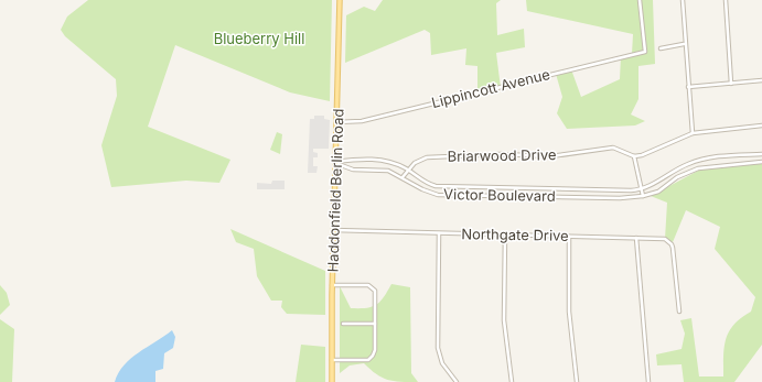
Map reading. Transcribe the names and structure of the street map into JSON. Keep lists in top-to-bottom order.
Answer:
{
  "streets": {
    "main road": ["Haddonfield Berlin Road"],
    "street": [
      "Lippincott Avenue",
      "Briarwood Drive",
      "Victor Boulevard",
      "Northgate Drive"
    ]
  },
  "crossings": [
    ["Lippincott Avenue", "Haddonfield Berlin Road"],
    ["Briarwood Drive", "Victor Boulevard"],
    ["Haddonfield Berlin Road", "Victor Boulevard"],
    ["Haddonfield Berlin Road", "Northgate Drive"]
  ],
  "parks": ["Blueberry Hill"]
}
